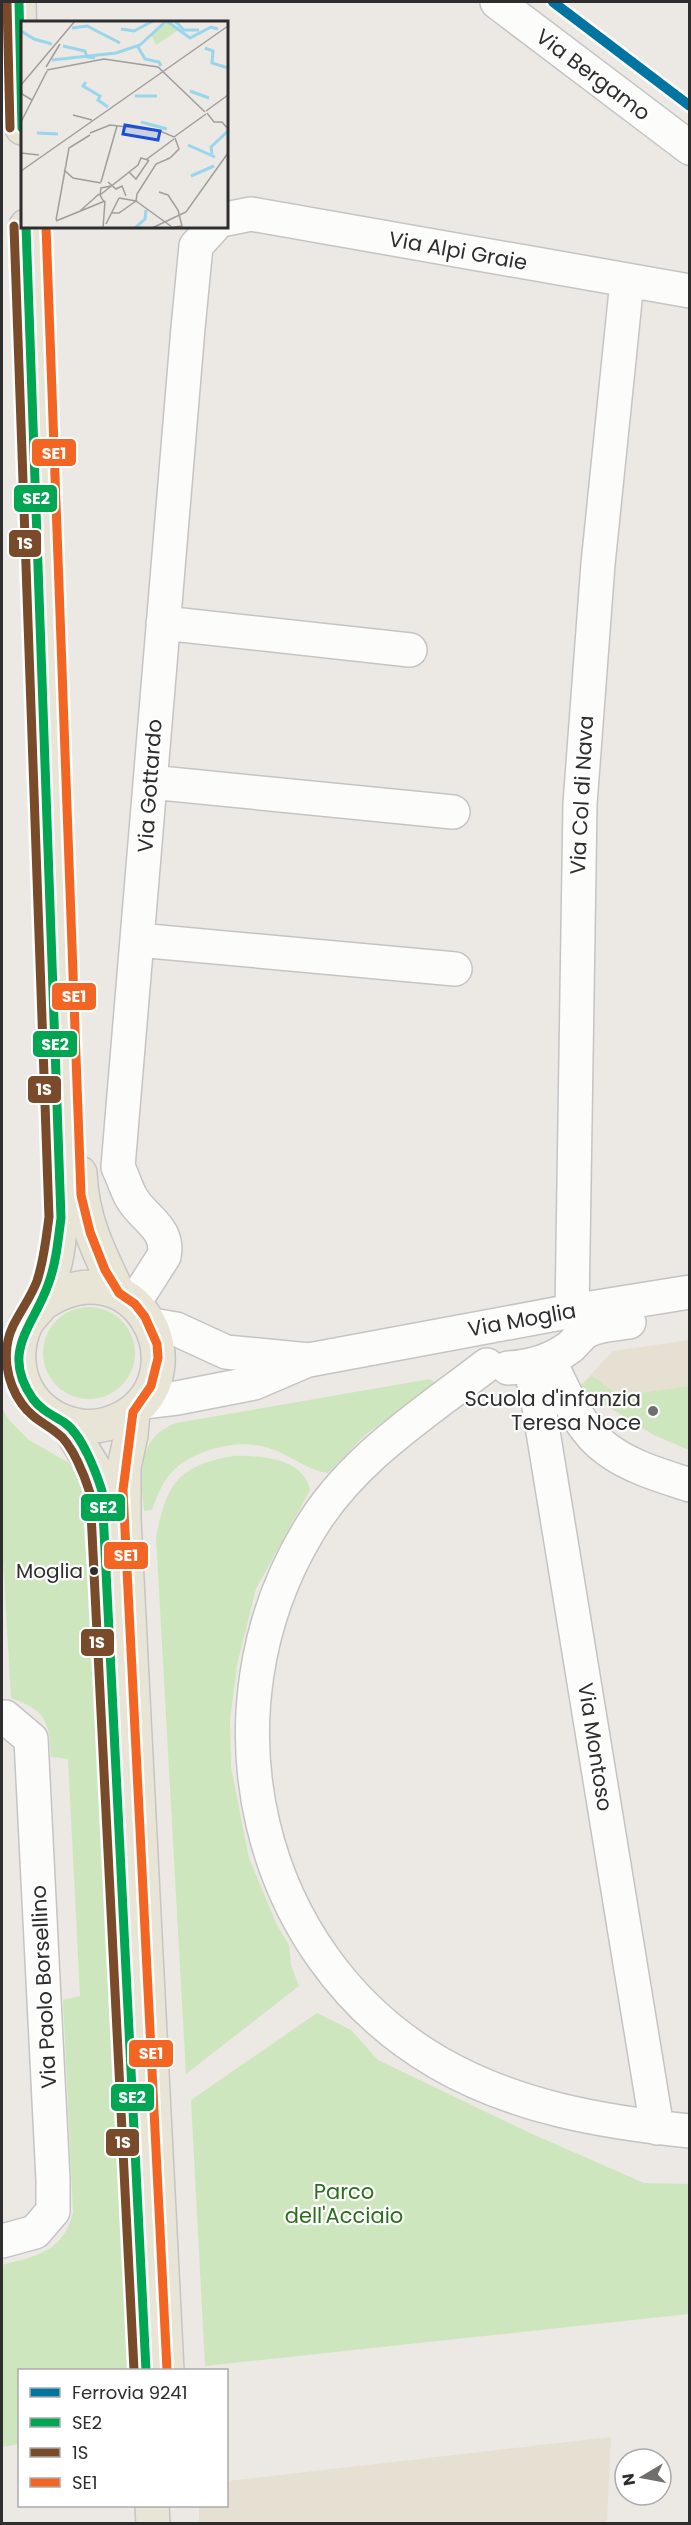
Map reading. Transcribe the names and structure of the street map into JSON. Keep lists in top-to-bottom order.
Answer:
{
  "streets": {
    "street": [
      "Via Bergamo",
      "Via Alpi Graie",
      "Via Gottardo",
      "Via Col di Nava",
      "Via Moglia",
      "Via Montoso",
      "Via Paolo Borsellino"
    ]
  },
  "crossings": [
    ["Via Alpi Graie", "Via Col di Nava"],
    ["Via Gottardo", "Via Moglia"],
    ["Via Col di Nava", "Via Moglia"],
    ["Via Moglia", "Via Montoso"]
  ],
  "parks": ["Parco dell'Acciaio"],
  "places": ["Scuola d'infanzia Teresa Noce", "Moglia"],
  "lines": [
    "rail line 9241",
    "transit line SE2",
    "transit line 1S",
    "transit line SE1"
  ],
  "legend": [
    "Ferrovia 9241",
    "SE2",
    "1S",
    "SE1"
  ],
  "north": "left"
}
